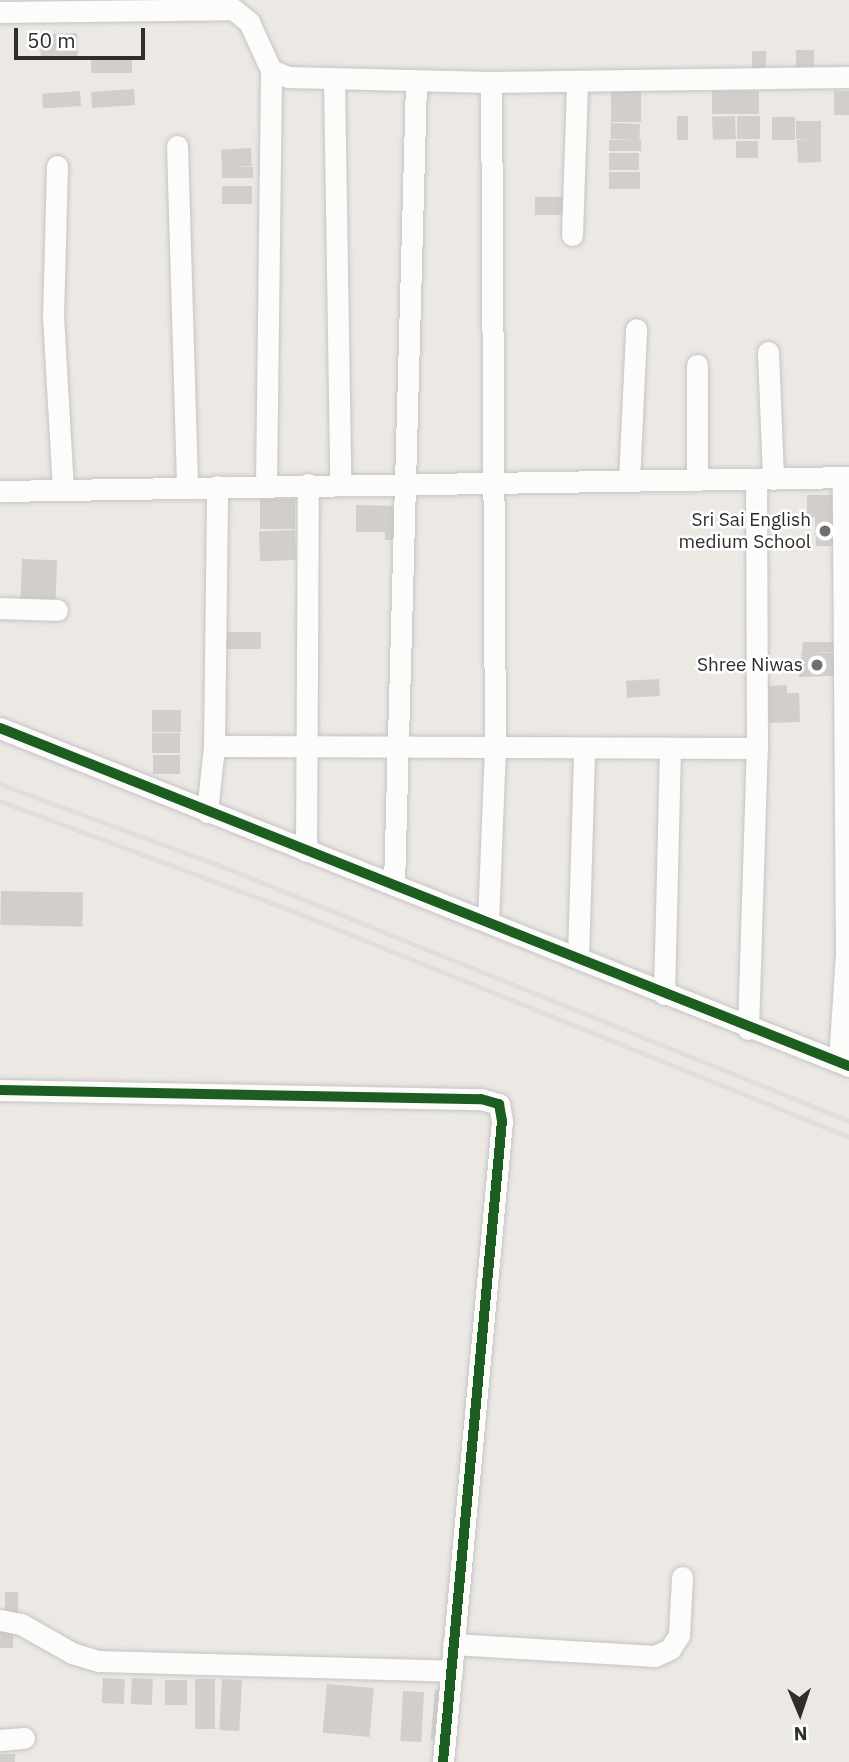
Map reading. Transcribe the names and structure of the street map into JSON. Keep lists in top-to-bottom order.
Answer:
{
  "places": ["Sri Sai English medium School", "Shree Niwas"],
  "scale_bar": "50 m",
  "north": "bottom"
}
